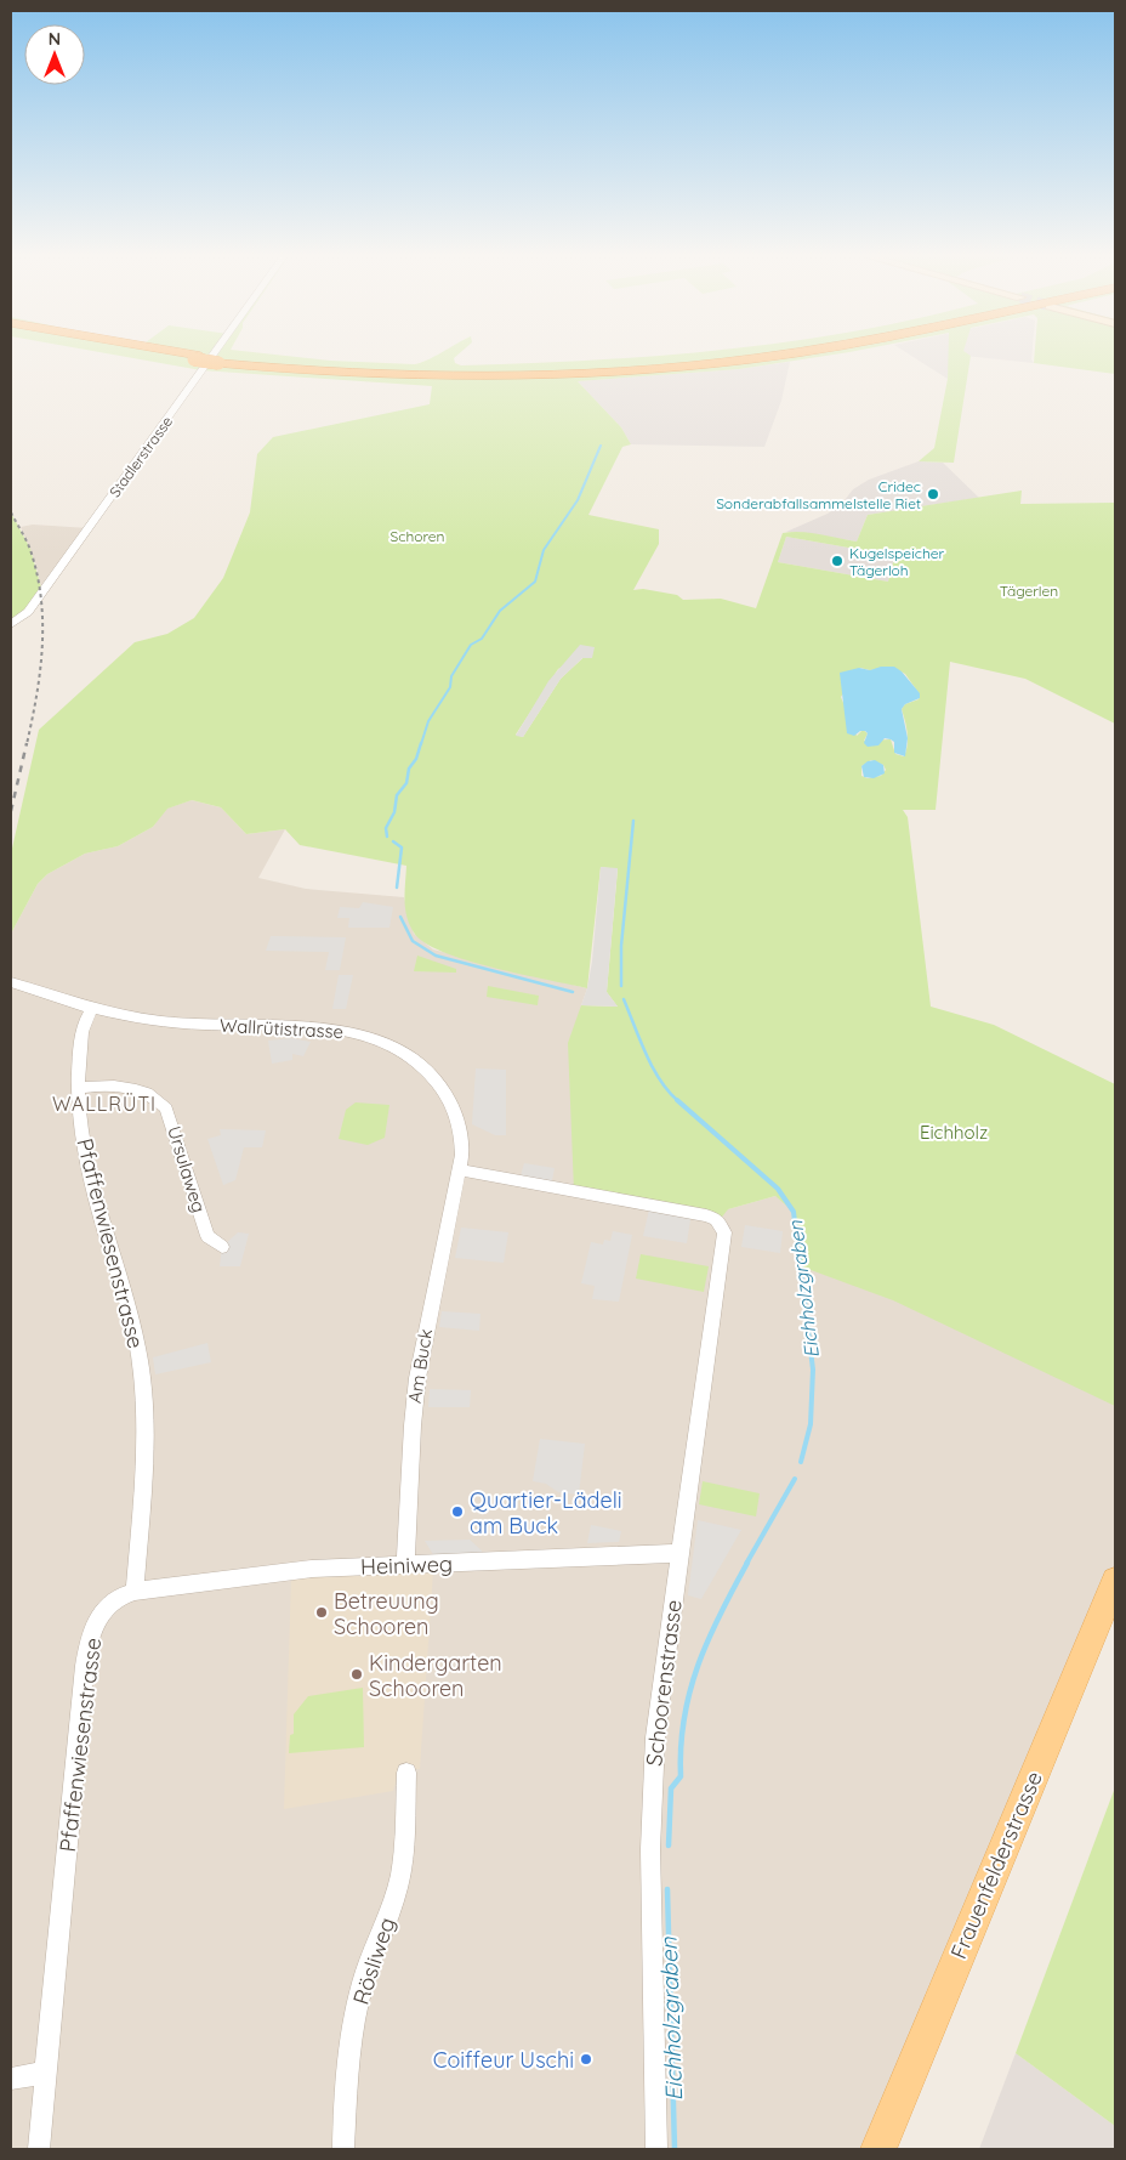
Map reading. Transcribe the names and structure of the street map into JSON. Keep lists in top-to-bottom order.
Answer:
{
  "streets": {
    "main road": ["Frauenfelderstrasse"],
    "street": [
      "Stadlerstrasse",
      "Wallrütistrasse",
      "Ursulaweg",
      "Pfaffenwiesenstrasse",
      "Am Buck",
      "Heiniweg",
      "Schoorenstrasse",
      "Rösliweg"
    ]
  },
  "crossings": [
    ["Wallrütistrasse", "Pfaffenwiesenstrasse"],
    ["Wallrütistrasse", "Am Buck"],
    ["Wallrütistrasse", "Schoorenstrasse"],
    ["Ursulaweg", "Pfaffenwiesenstrasse"],
    ["Pfaffenwiesenstrasse", "Heiniweg"],
    ["Am Buck", "Heiniweg"],
    ["Am Buck", "Schoorenstrasse"],
    ["Heiniweg", "Schoorenstrasse"]
  ],
  "districts": ["WALLRÜTI"],
  "water": ["Eichholzgraben"],
  "parks": ["Schoren", "Tägerlen", "Eichholz"],
  "places": [
    "Cridec Sonderabfallsammelstelle Riet",
    "Kugelspeicher Tägerloh",
    "Quartier-Lädeli am Buck",
    "Betreuung Schooren",
    "Kindergarten Schooren",
    "Coiffeur Uschi"
  ],
  "north": "top"
}
